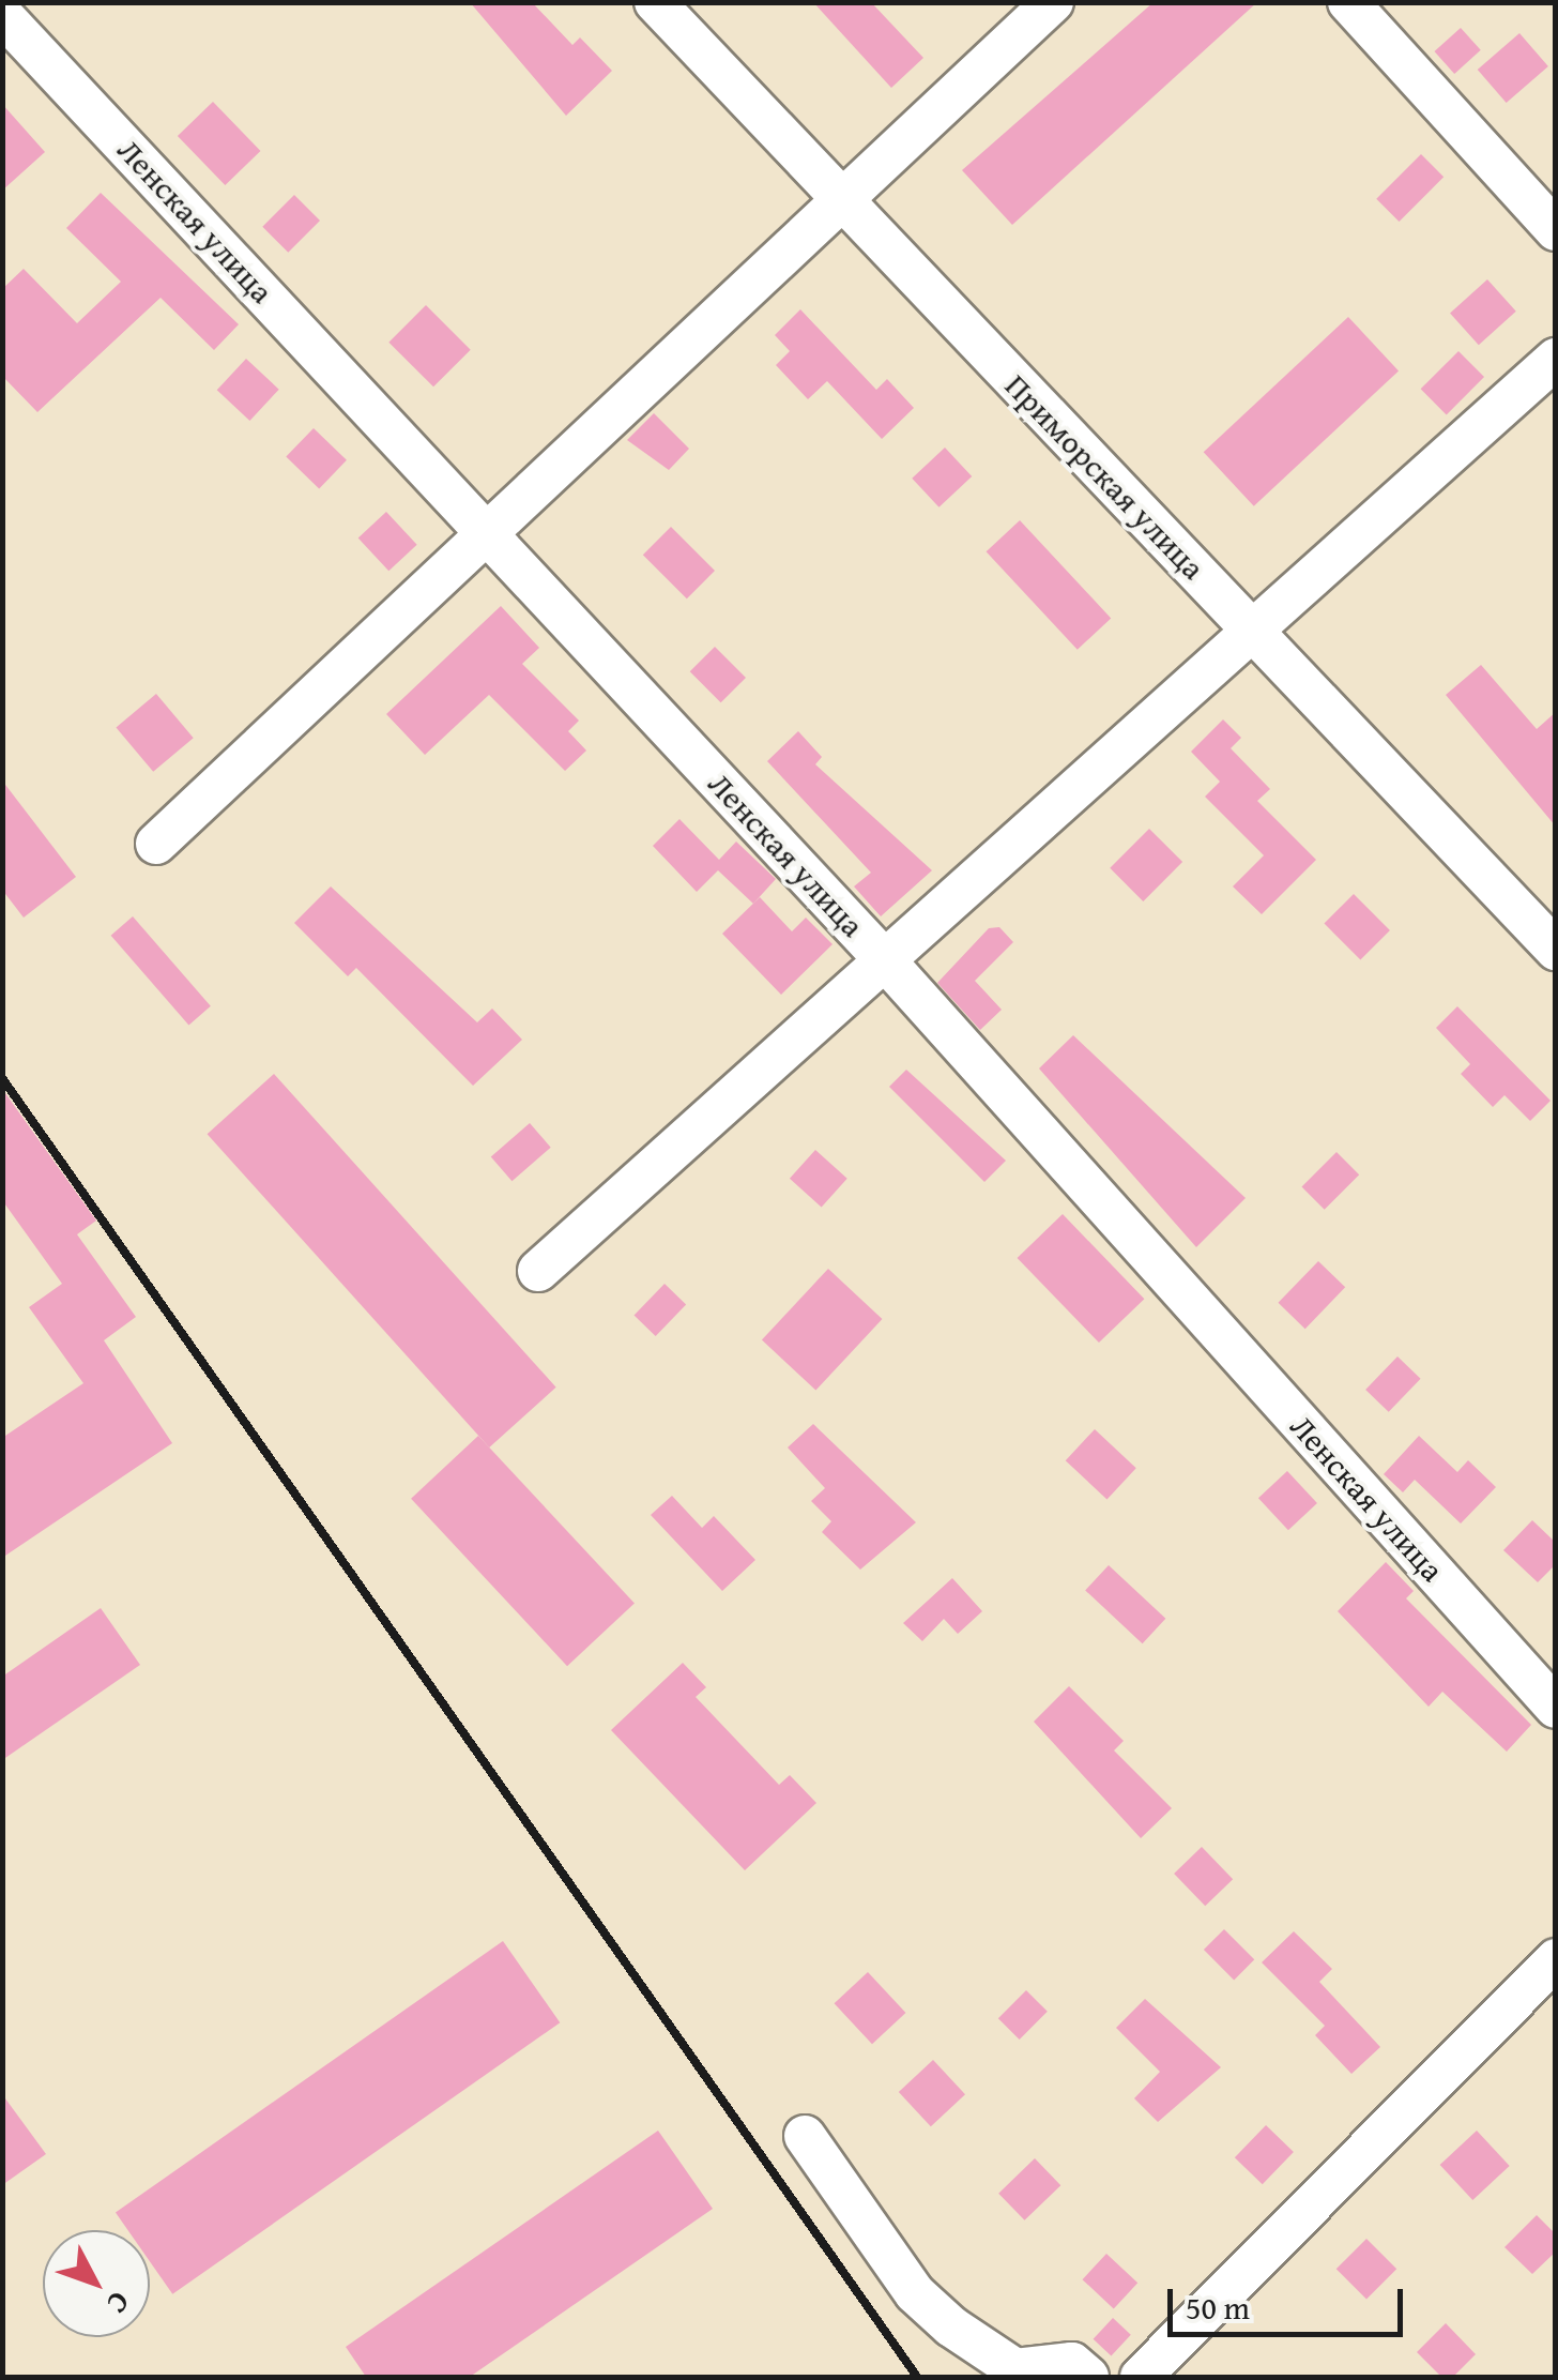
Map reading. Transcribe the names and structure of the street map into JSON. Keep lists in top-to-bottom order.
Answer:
{
  "streets": {
    "street": ["Ленская улица", "Приморская улица"]
  },
  "scale_bar": "50 m",
  "north": "bottom right"
}
